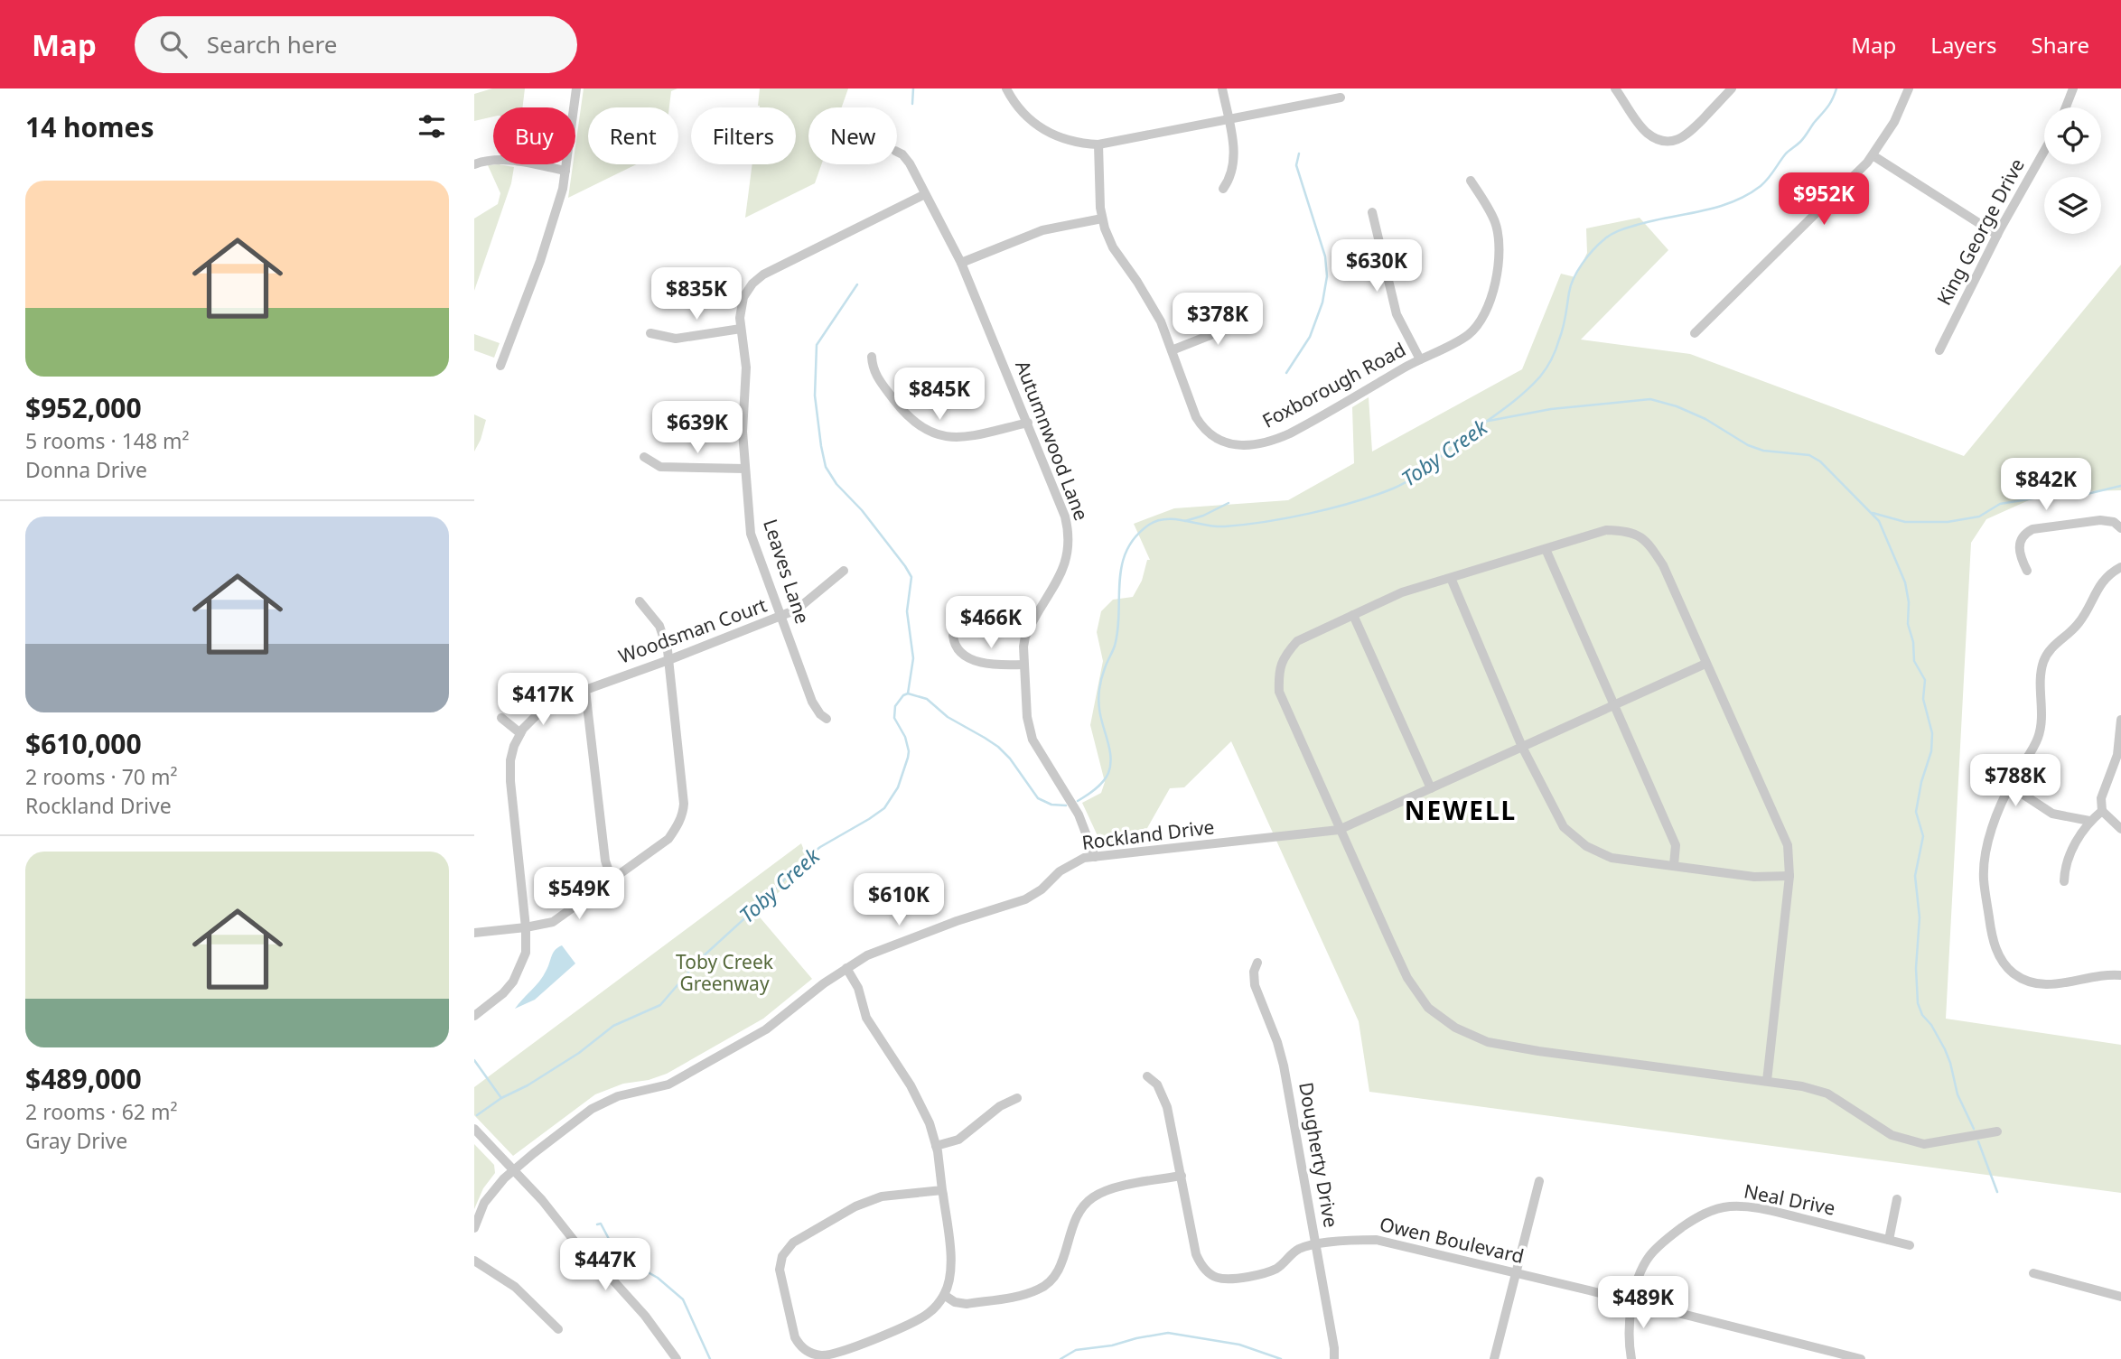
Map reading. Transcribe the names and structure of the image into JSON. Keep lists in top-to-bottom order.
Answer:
{
  "streets": {
    "street": [
      "King George Drive",
      "Foxborough Road",
      "Autumnwood Lane",
      "Leaves Lane",
      "Woodsman Court",
      "Rockland Drive",
      "Dougherty Drive",
      "Neal Drive",
      "Owen Boulevard"
    ]
  },
  "crossings": [
    ["Autumnwood Lane", "Leaves Lane"],
    ["Autumnwood Lane", "Rockland Drive"],
    ["Leaves Lane", "Woodsman Court"],
    ["Dougherty Drive", "Owen Boulevard"],
    ["Neal Drive", "Owen Boulevard"]
  ],
  "districts": ["NEWELL"],
  "water": ["Toby Creek"],
  "parks": ["Toby Creek Greenway"],
  "page": {
    "header": "Map",
    "search": "Search here",
    "nav": ["Map", "Layers", "Share"],
    "heading": "14 homes",
    "chip": [
      "Buy",
      "Rent",
      "Filters",
      "New"
    ],
    "list": [
      {
        "name": "$952,000",
        "note": "5 rooms · 148 m² · Donna Drive"
      },
      {
        "name": "$610,000",
        "note": "2 rooms · 70 m² · Rockland Drive"
      },
      {
        "name": "$489,000",
        "note": "2 rooms · 62 m² · Gray Drive"
      }
    ],
    "price": [
      "$952K",
      "$630K",
      "$835K",
      "$378K",
      "$845K",
      "$639K",
      "$842K",
      "$466K",
      "$417K",
      "$788K",
      "$549K",
      "$610K",
      "$447K",
      "$489K"
    ]
  }
}
